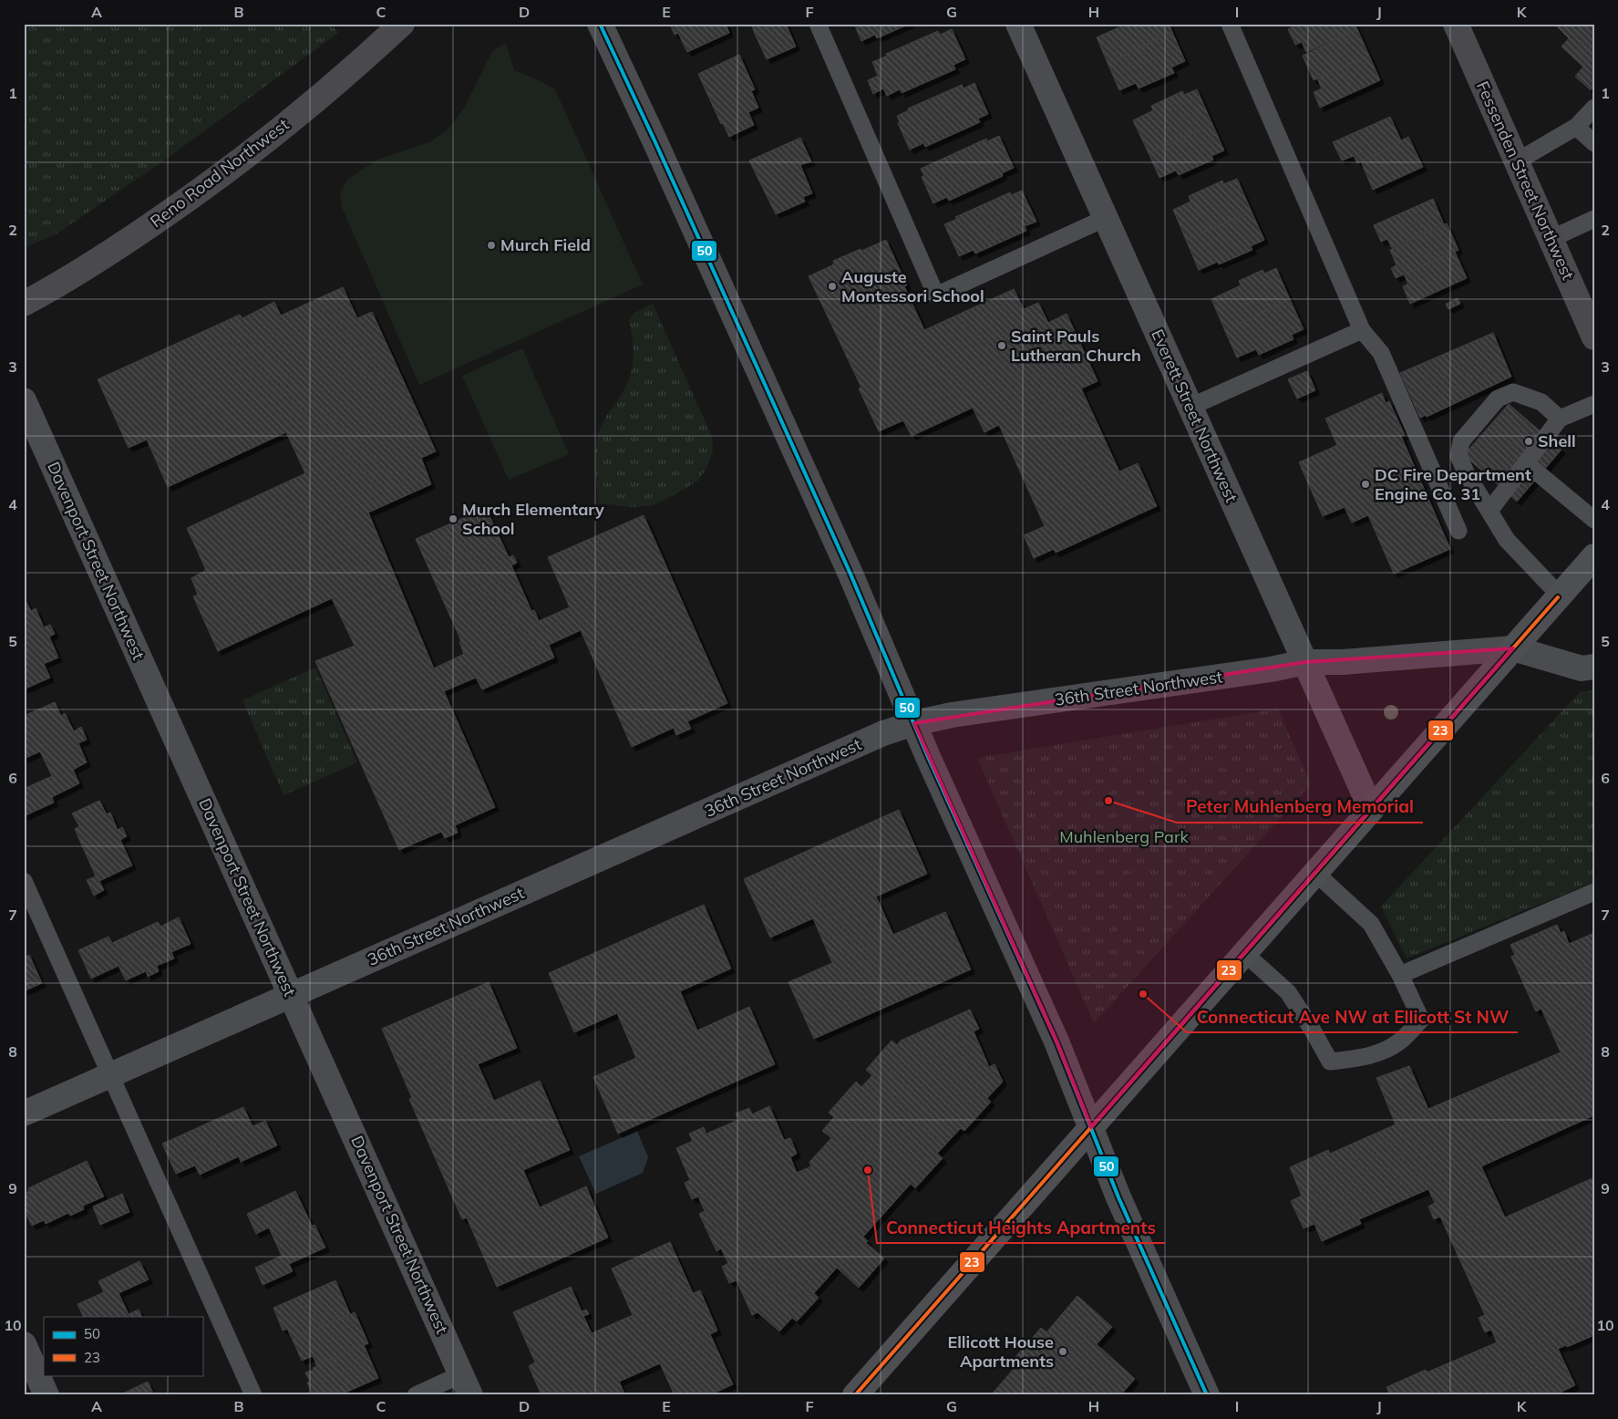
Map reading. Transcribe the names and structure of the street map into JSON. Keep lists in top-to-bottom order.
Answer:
{
  "streets": {
    "main road": ["Reno Road Northwest", "Fessenden Street Northwest"],
    "street": ["Everett Street Northwest", "Davenport Street Northwest", "36th Street Northwest"]
  },
  "crossings": [
    ["Everett Street Northwest", "36th Street Northwest"],
    ["Davenport Street Northwest", "36th Street Northwest"]
  ],
  "parks": ["Muhlenberg Park"],
  "places": [
    "Murch Field",
    "Auguste Montessori School",
    "Saint Pauls Lutheran Church",
    "Shell",
    "DC Fire Department Engine Co. 31",
    "Murch Elementary School",
    "Peter Muhlenberg Memorial",
    "Connecticut Ave NW at Ellicott St NW",
    "Connecticut Heights Apartments",
    "Ellicott House Apartments"
  ],
  "lines": ["transit line 50", "transit line 23"],
  "legend": ["50", "23"],
  "grid": {
    "columns": [
      "A",
      "B",
      "C",
      "D",
      "E",
      "F",
      "G",
      "H",
      "I",
      "J",
      "K"
    ],
    "rows": [
      "1",
      "2",
      "3",
      "4",
      "5",
      "6",
      "7",
      "8",
      "9",
      "10"
    ]
  }
}
